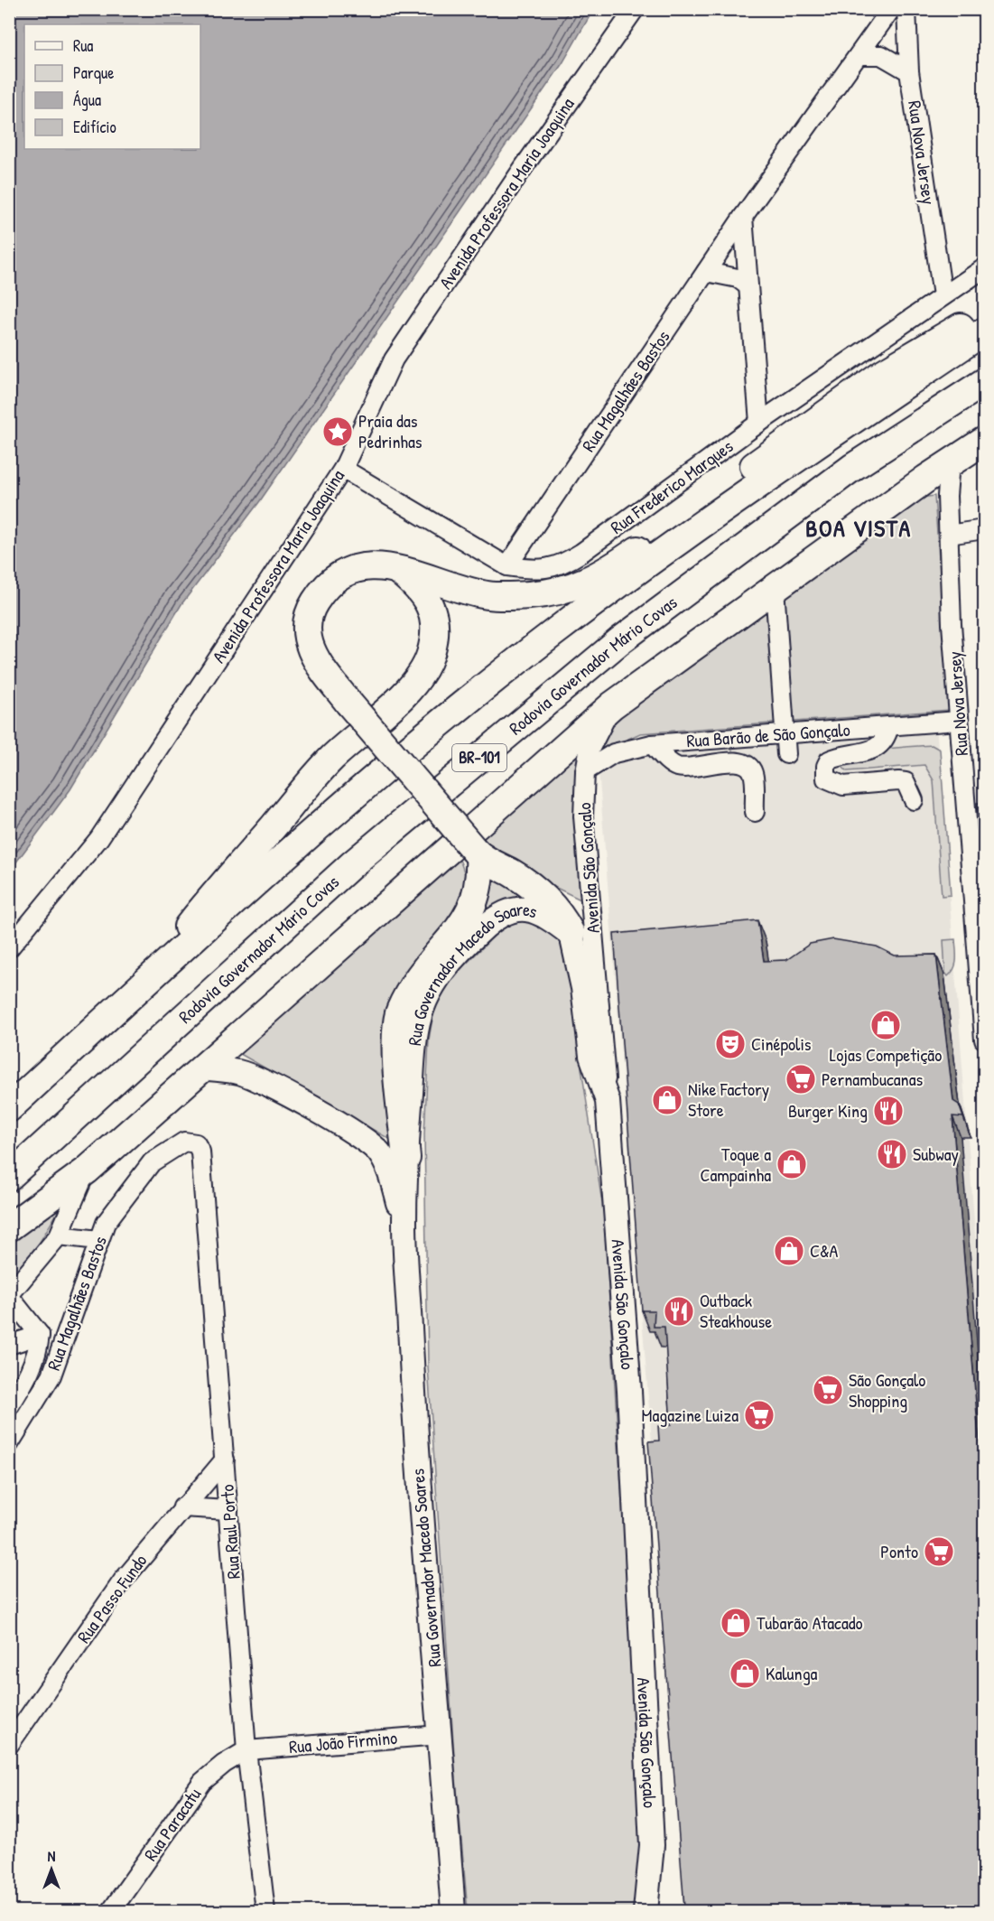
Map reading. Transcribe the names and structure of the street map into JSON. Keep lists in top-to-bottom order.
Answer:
{
  "streets": {
    "highway": ["Rodovia Governador Mário Covas", "BR-101"],
    "main road": ["Avenida São Gonçalo", "Rua Governador Macedo Soares"],
    "street": [
      "Rua Nova Jersey",
      "Avenida Professora Maria Joaquina",
      "Rua Magalhães Bastos",
      "Rua Frederico Marques",
      "Rua Barão de São Gonçalo",
      "Rua Raul Porto",
      "Rua Passo Fundo",
      "Rua João Firmino",
      "Rua Paracatu"
    ]
  },
  "crossings": [
    ["Rua Nova Jersey", "Rua Frederico Marques"],
    ["Rua Nova Jersey", "Rua Barão de São Gonçalo"],
    ["Avenida Professora Maria Joaquina", "Rua Frederico Marques"],
    ["Rua Magalhães Bastos", "Rua Frederico Marques"],
    ["Rua Magalhães Bastos", "Rua Raul Porto"],
    ["Rua Barão de São Gonçalo", "Avenida São Gonçalo"],
    ["Avenida São Gonçalo", "Rua Governador Macedo Soares"],
    ["Rua Governador Macedo Soares", "Rua João Firmino"],
    ["Rua Raul Porto", "Rua Passo Fundo"],
    ["Rua Raul Porto", "Rua João Firmino"],
    ["Rua Raul Porto", "Rua Paracatu"],
    ["Rua João Firmino", "Rua Paracatu"]
  ],
  "districts": ["BOA VISTA"],
  "places": {
    "place": ["Praia das Pedrinhas"],
    "shop": [
      "Lojas Competição",
      "Nike Factory Store",
      "Toque a Campainha",
      "C&A",
      "Tubarão Atacado",
      "Kalunga"
    ],
    "theatre": ["Cinépolis"],
    "supermarket": [
      "Pernambucanas",
      "São Gonçalo Shopping",
      "Magazine Luiza",
      "Ponto"
    ],
    "restaurant": ["Burger King", "Subway", "Outback Steakhouse"]
  },
  "legend": [
    "Rua",
    "Parque",
    "Água",
    "Edifício"
  ],
  "north": "top"
}
